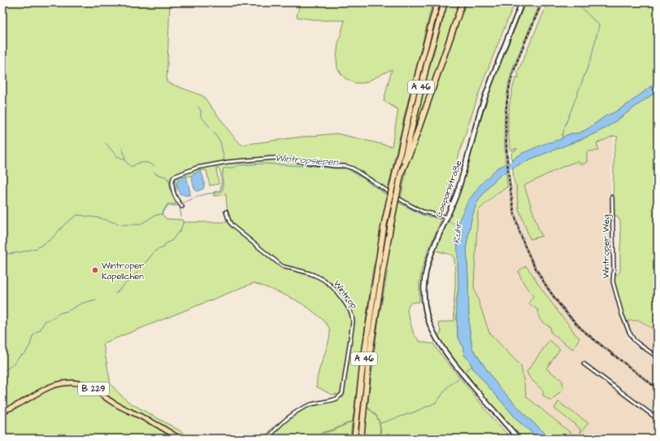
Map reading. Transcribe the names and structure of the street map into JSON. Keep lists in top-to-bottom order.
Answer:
{
  "streets": {
    "highway": ["A 46"],
    "main road": ["Casparistraße", "B 229"],
    "street": ["Wintroper Weg", "Wintrop"]
  },
  "water": ["Wintropsiepen", "Ruhr"],
  "places": ["Wintroper Kapellchen"]
}
